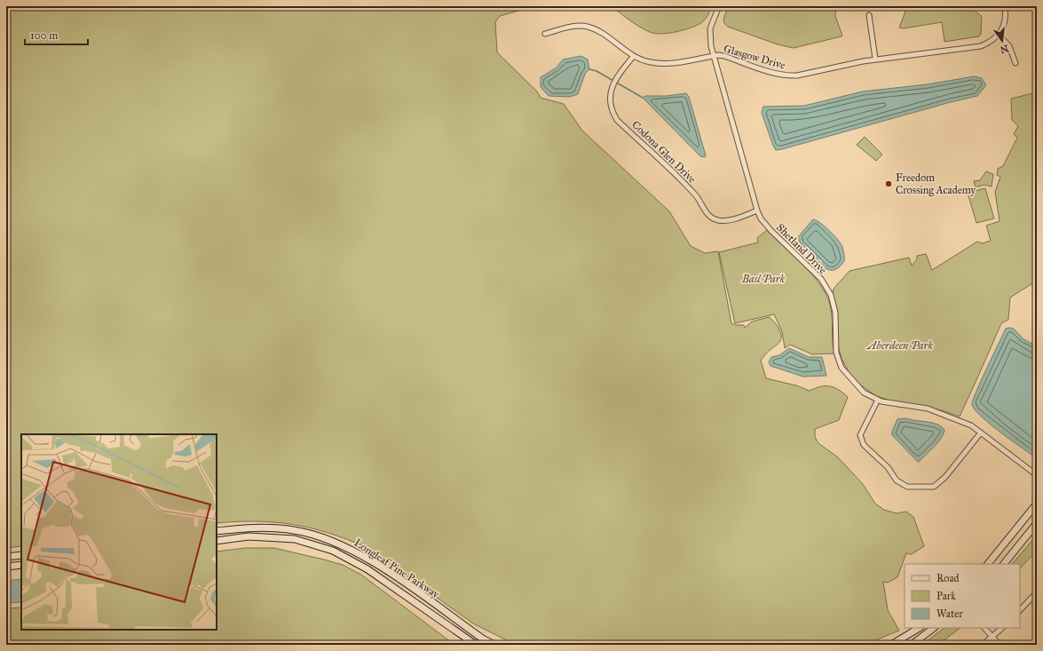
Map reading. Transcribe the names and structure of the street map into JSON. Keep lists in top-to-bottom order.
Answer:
{
  "streets": {
    "main road": ["Longleaf Pine Parkway"],
    "street": ["Glasgow Drive", "Codona Glen Drive", "Shetland Drive"]
  },
  "crossings": [
    ["Glasgow Drive", "Codona Glen Drive"],
    ["Glasgow Drive", "Shetland Drive"],
    ["Codona Glen Drive", "Shetland Drive"]
  ],
  "parks": ["Basl Park", "Aberdeen Park"],
  "places": ["Freedom Crossing Academy"],
  "legend": ["Road", "Park", "Water"],
  "scale_bar": "100 m",
  "north": "bottom"
}
